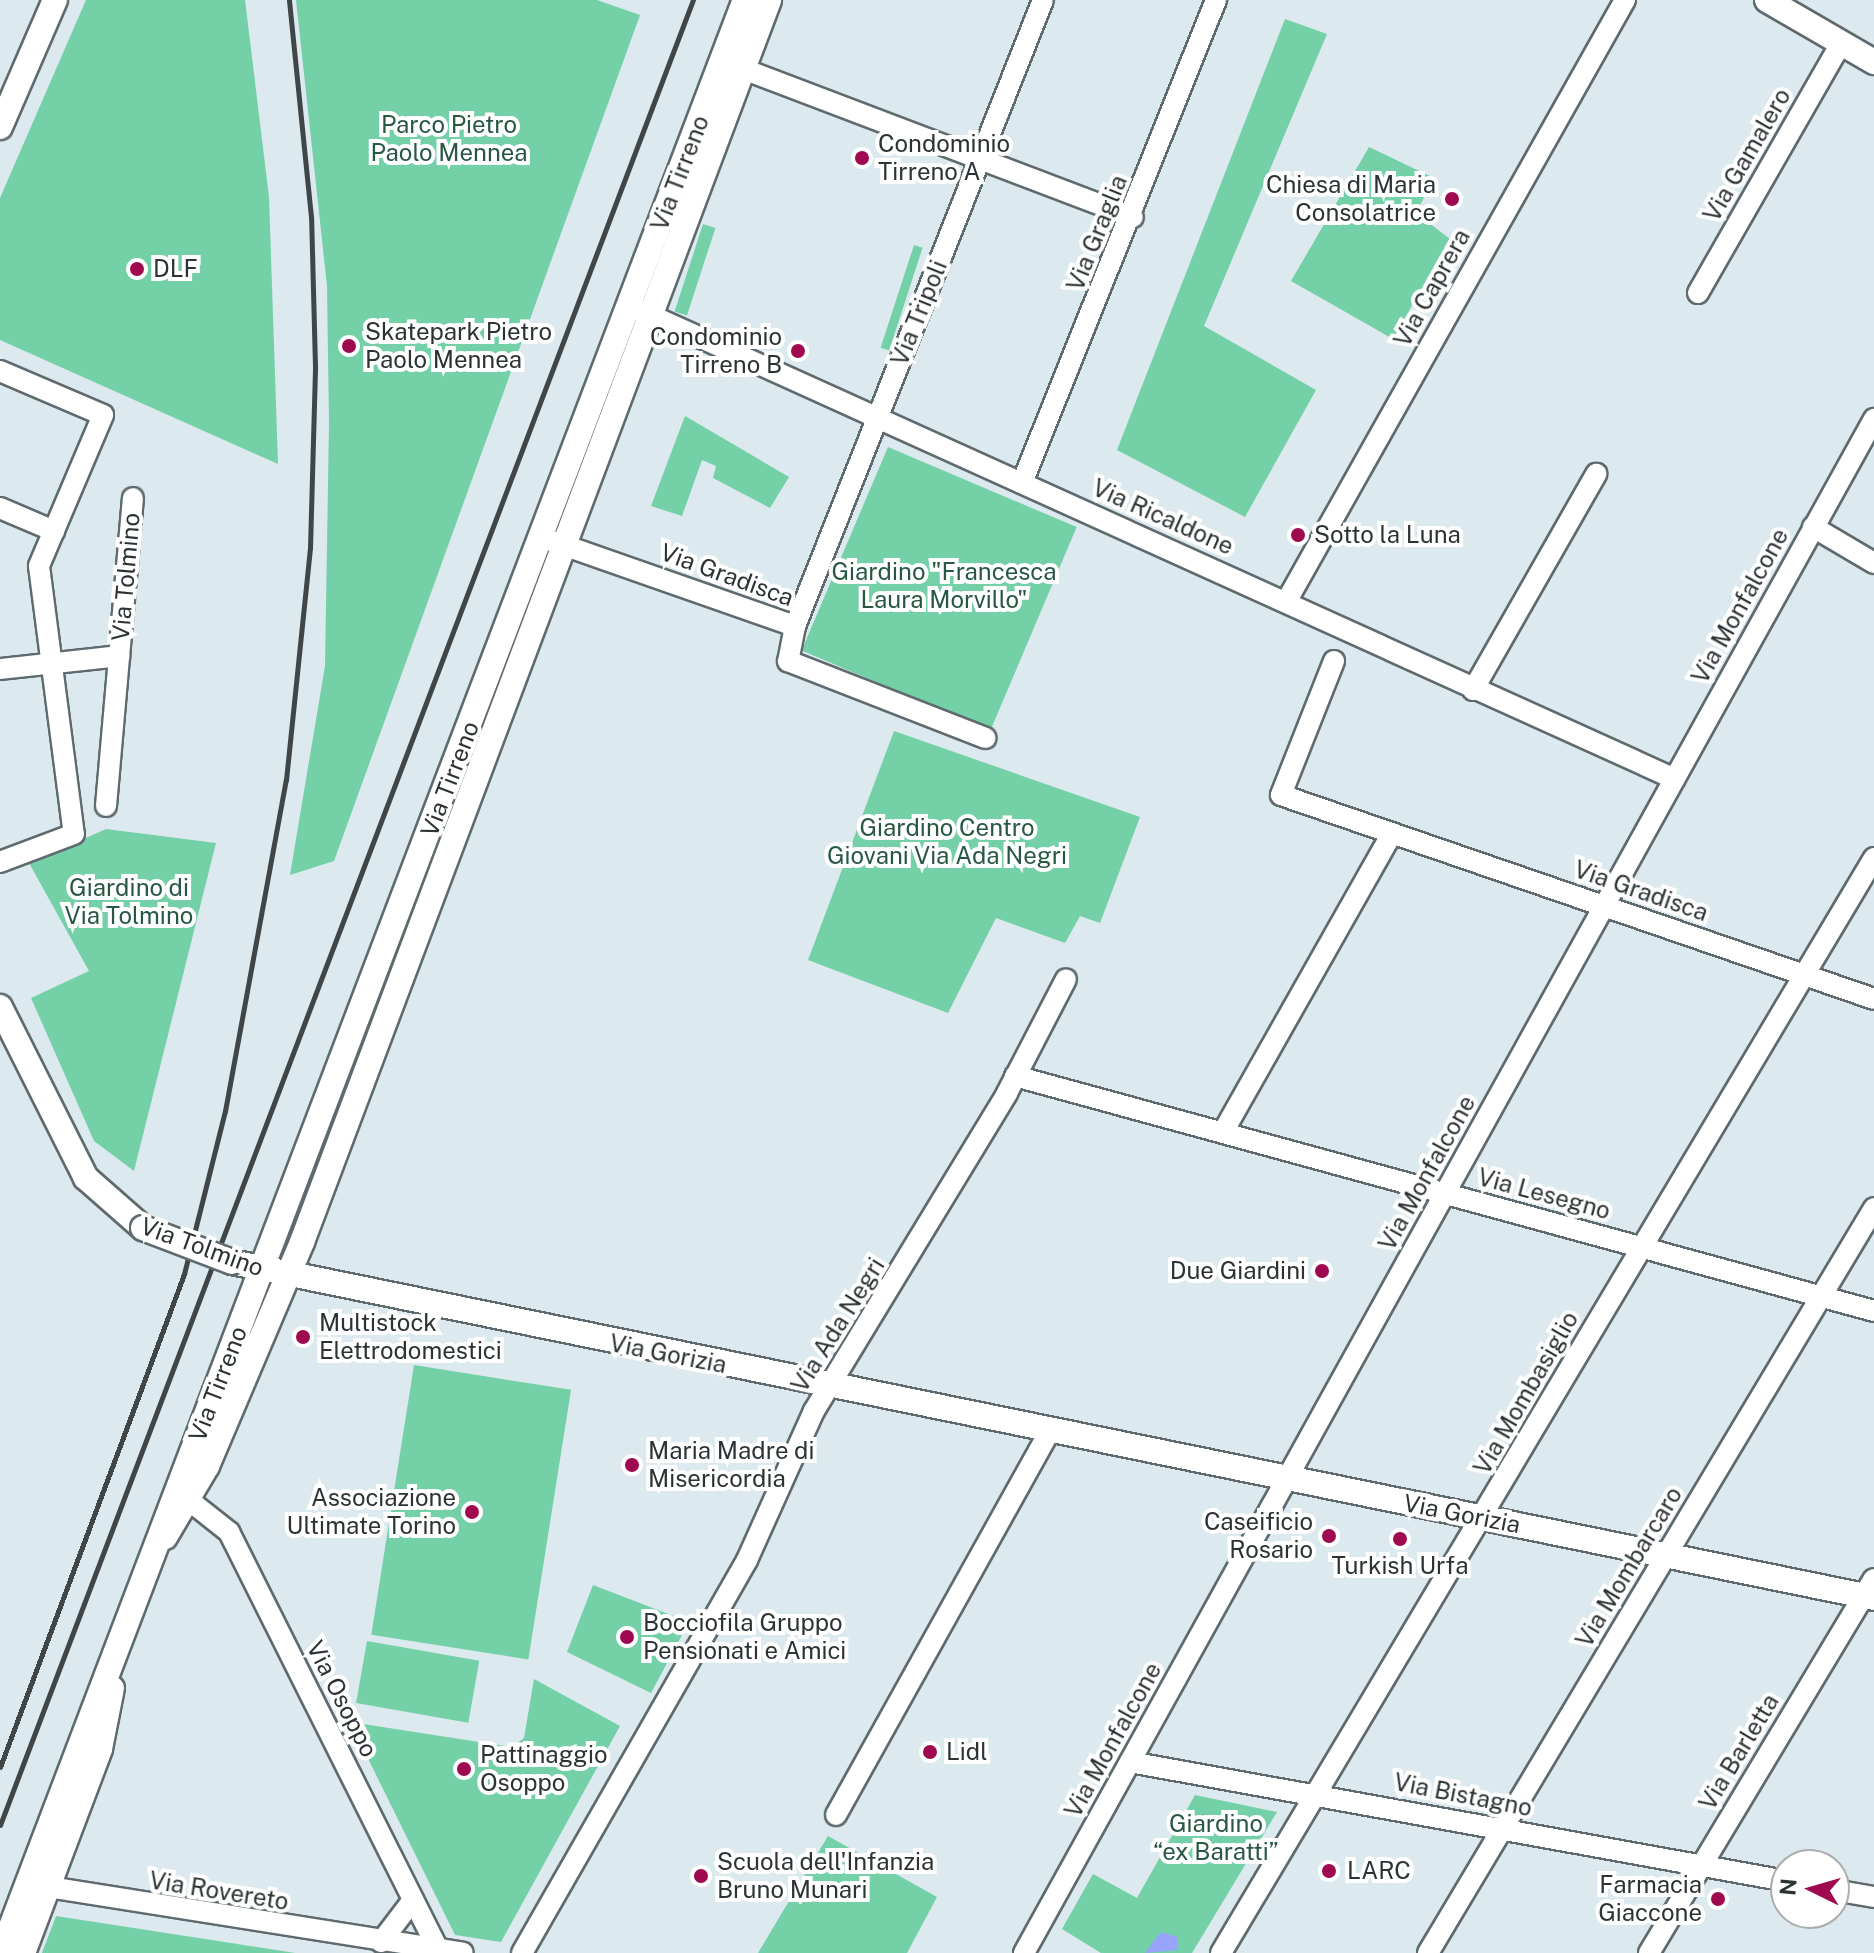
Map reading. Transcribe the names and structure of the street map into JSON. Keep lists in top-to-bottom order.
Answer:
{
  "streets": {
    "street": [
      "Via Gamalero",
      "Via Tirreno",
      "Via Graglia",
      "Via Caprera",
      "Via Tripoli",
      "Via Ricaldone",
      "Via Gradisca",
      "Via Tolmino",
      "Via Monfalcone",
      "Via Lesegno",
      "Via Ada Negri",
      "Via Gorizia",
      "Via Mombasiglio",
      "Via Mombarcaro",
      "Via Osoppo",
      "Via Barletta",
      "Via Bistagno",
      "Via Rovereto"
    ]
  },
  "crossings": [
    ["Via Tirreno", "Via Ricaldone"],
    ["Via Tirreno", "Via Gradisca"],
    ["Via Tirreno", "Via Tolmino"],
    ["Via Tirreno", "Via Gorizia"],
    ["Via Tirreno", "Via Osoppo"],
    ["Via Tirreno", "Via Rovereto"],
    ["Via Graglia", "Via Ricaldone"],
    ["Via Caprera", "Via Ricaldone"],
    ["Via Tripoli", "Via Ricaldone"],
    ["Via Tripoli", "Via Gradisca"],
    ["Via Ricaldone", "Via Monfalcone"],
    ["Via Gradisca", "Via Monfalcone"],
    ["Via Gradisca", "Via Mombasiglio"],
    ["Via Tolmino", "Via Gorizia"],
    ["Via Monfalcone", "Via Lesegno"],
    ["Via Monfalcone", "Via Gorizia"],
    ["Via Monfalcone", "Via Bistagno"],
    ["Via Lesegno", "Via Ada Negri"],
    ["Via Lesegno", "Via Mombasiglio"],
    ["Via Lesegno", "Via Mombarcaro"],
    ["Via Ada Negri", "Via Gorizia"],
    ["Via Gorizia", "Via Mombasiglio"],
    ["Via Gorizia", "Via Mombarcaro"],
    ["Via Gorizia", "Via Barletta"],
    ["Via Mombasiglio", "Via Bistagno"],
    ["Via Mombarcaro", "Via Bistagno"],
    ["Via Osoppo", "Via Rovereto"],
    ["Via Barletta", "Via Bistagno"]
  ],
  "parks": [
    "Parco Pietro Paolo Mennea",
    "Giardino \"Francesca Laura Morvillo\"",
    "Giardino Centro Giovani Via Ada Negri",
    "Giardino di Via Tolmino",
    "Giardino “ex Baratti”"
  ],
  "places": [
    "Condominio Tirreno A",
    "Chiesa di Maria Consolatrice",
    "DLF",
    "Skatepark Pietro Paolo Mennea",
    "Condominio Tirreno B",
    "Sotto la Luna",
    "Due Giardini",
    "Multistock Elettrodomestici",
    "Maria Madre di Misericordia",
    "Associazione Ultimate Torino",
    "Caseificio Rosario",
    "Turkish Urfa",
    "Bocciofila Gruppo Pensionati e Amici",
    "Lidl",
    "Pattinaggio Osoppo",
    "LARC",
    "Scuola dell'Infanzia Bruno Munari",
    "Farmacia Giaccone"
  ],
  "north": "left"
}
